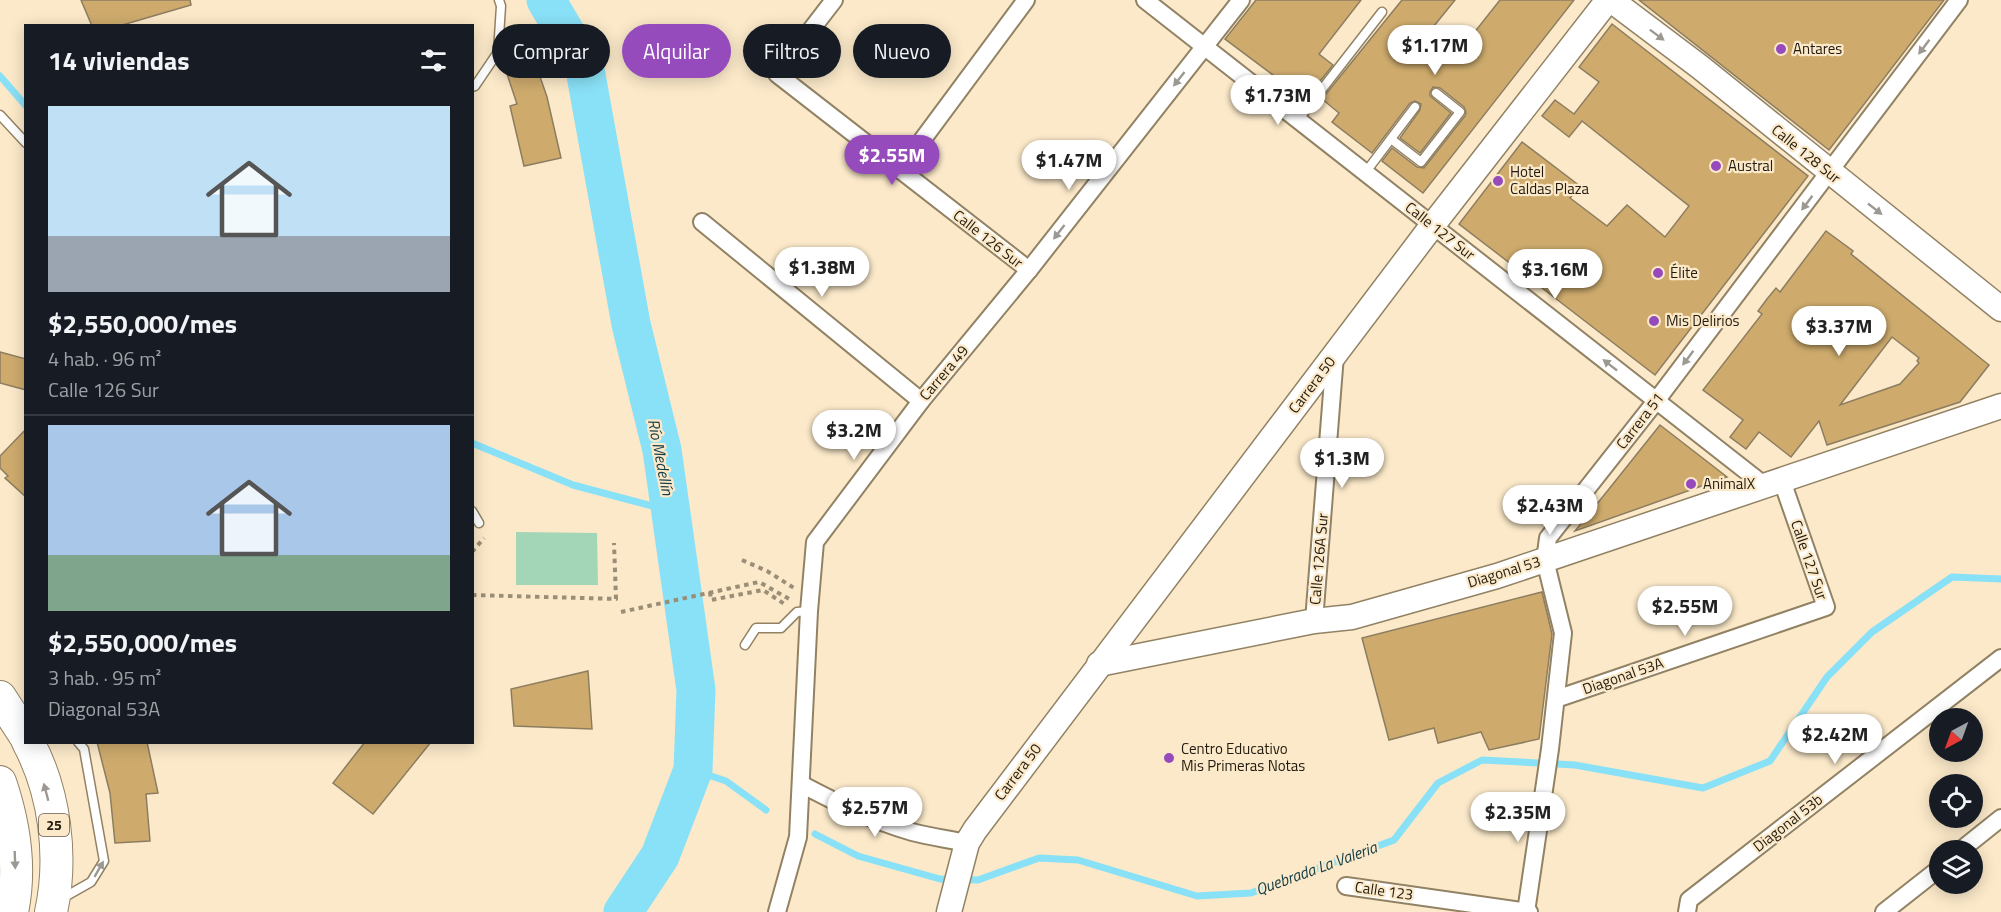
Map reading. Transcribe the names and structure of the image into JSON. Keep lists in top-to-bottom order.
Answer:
{
  "streets": {
    "highway": ["25"],
    "street": [
      "Calle 128 Sur",
      "Calle 127 Sur",
      "Calle 126 Sur",
      "Carrera 49",
      "Carrera 50",
      "Carrera 51",
      "Calle 126A Sur",
      "Diagonal 53",
      "Diagonal 53A",
      "Diagonal 53b",
      "Calle 123"
    ]
  },
  "crossings": [
    ["Calle 128 Sur", "Carrera 50"],
    ["Calle 128 Sur", "Carrera 51"],
    ["Calle 127 Sur", "Carrera 49"],
    ["Calle 127 Sur", "Carrera 50"],
    ["Calle 127 Sur", "Carrera 51"],
    ["Calle 127 Sur", "Diagonal 53"],
    ["Calle 127 Sur", "Diagonal 53A"],
    ["Calle 126 Sur", "Carrera 49"],
    ["Carrera 50", "Calle 126A Sur"],
    ["Carrera 50", "Diagonal 53"],
    ["Carrera 51", "Diagonal 53"],
    ["Carrera 51", "Diagonal 53A"],
    ["Carrera 51", "Calle 123"],
    ["Calle 126A Sur", "Diagonal 53"]
  ],
  "one_way": ["Calle 128 Sur", "Carrera 51"],
  "water": ["Río Medellín", "Quebrada La Valeria"],
  "places": [
    "Antares",
    "Austral",
    "Hotel Caldas Plaza",
    "Élite",
    "Mis Delirios",
    "AnimalX",
    "Centro Educativo Mis Primeras Notas"
  ],
  "north": "bottom left",
  "page": {
    "chip": [
      "Comprar",
      "Alquilar",
      "Filtros",
      "Nuevo"
    ],
    "heading": "14 viviendas",
    "price": [
      "$1.17M",
      "$1.73M",
      "$2.55M",
      "$1.47M",
      "$1.38M",
      "$3.16M",
      "$3.37M",
      "$3.2M",
      "$1.3M",
      "$2.43M",
      "$2.55M",
      "$2.42M",
      "$2.57M",
      "$2.35M"
    ],
    "list": [
      {
        "name": "$2,550,000/mes",
        "note": "4 hab. · 96 m² · Calle 126 Sur"
      },
      {
        "name": "$2,550,000/mes",
        "note": "3 hab. · 95 m² · Diagonal 53A"
      }
    ]
  }
}
